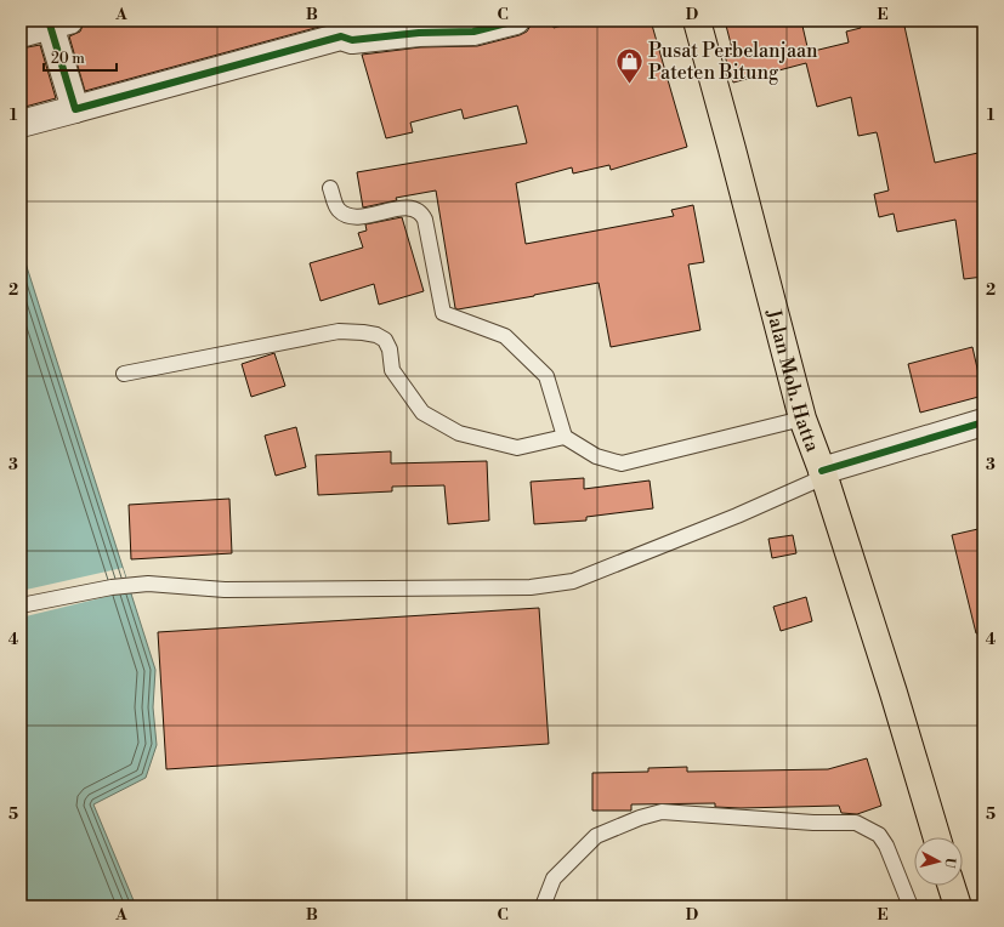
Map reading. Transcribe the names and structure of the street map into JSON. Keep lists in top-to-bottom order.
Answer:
{
  "streets": {
    "highway": ["Jalan Moh. Hatta"]
  },
  "places": {
    "shop": ["Pusat Perbelanjaan Pateten Bitung"]
  },
  "scale_bar": "20 m",
  "north": "right",
  "grid": {
    "columns": [
      "A",
      "B",
      "C",
      "D",
      "E"
    ],
    "rows": [
      "1",
      "2",
      "3",
      "4",
      "5"
    ]
  }
}
